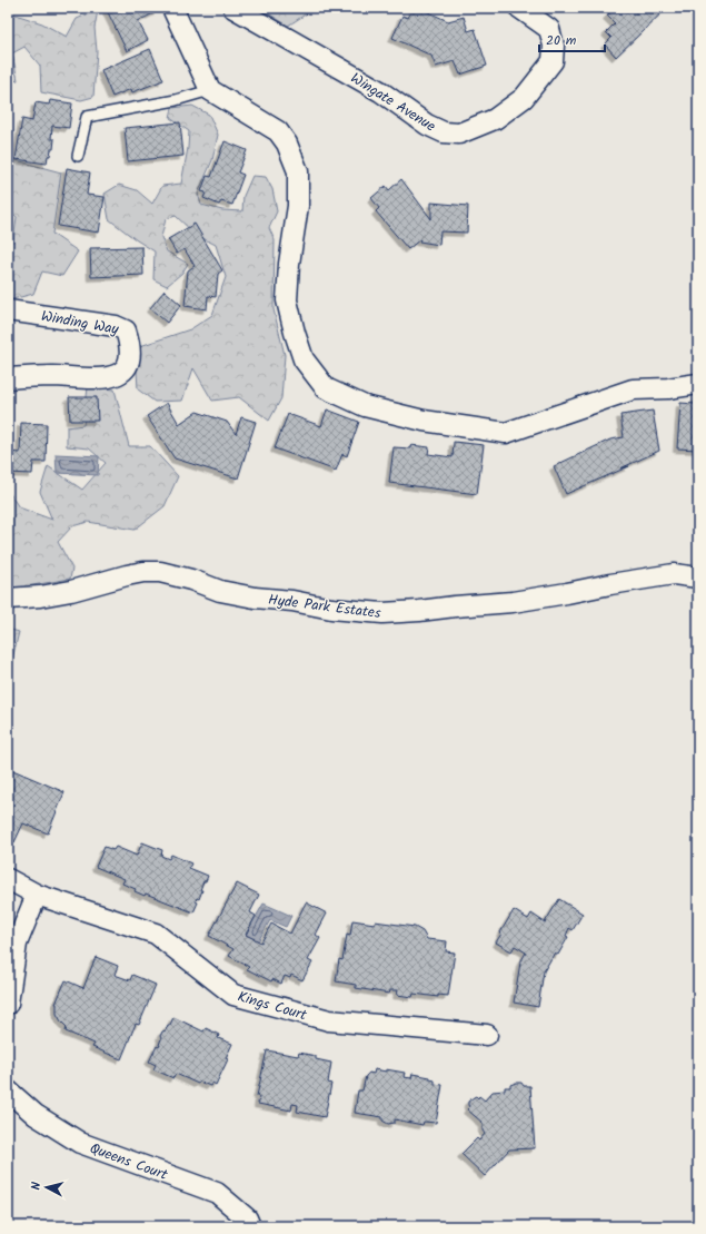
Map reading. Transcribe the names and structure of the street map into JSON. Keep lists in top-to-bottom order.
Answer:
{
  "streets": {
    "street": [
      "Wingate Avenue",
      "Winding Way",
      "Hyde Park Estates",
      "Kings Court",
      "Queens Court"
    ]
  },
  "scale_bar": "20 m",
  "north": "left"
}
